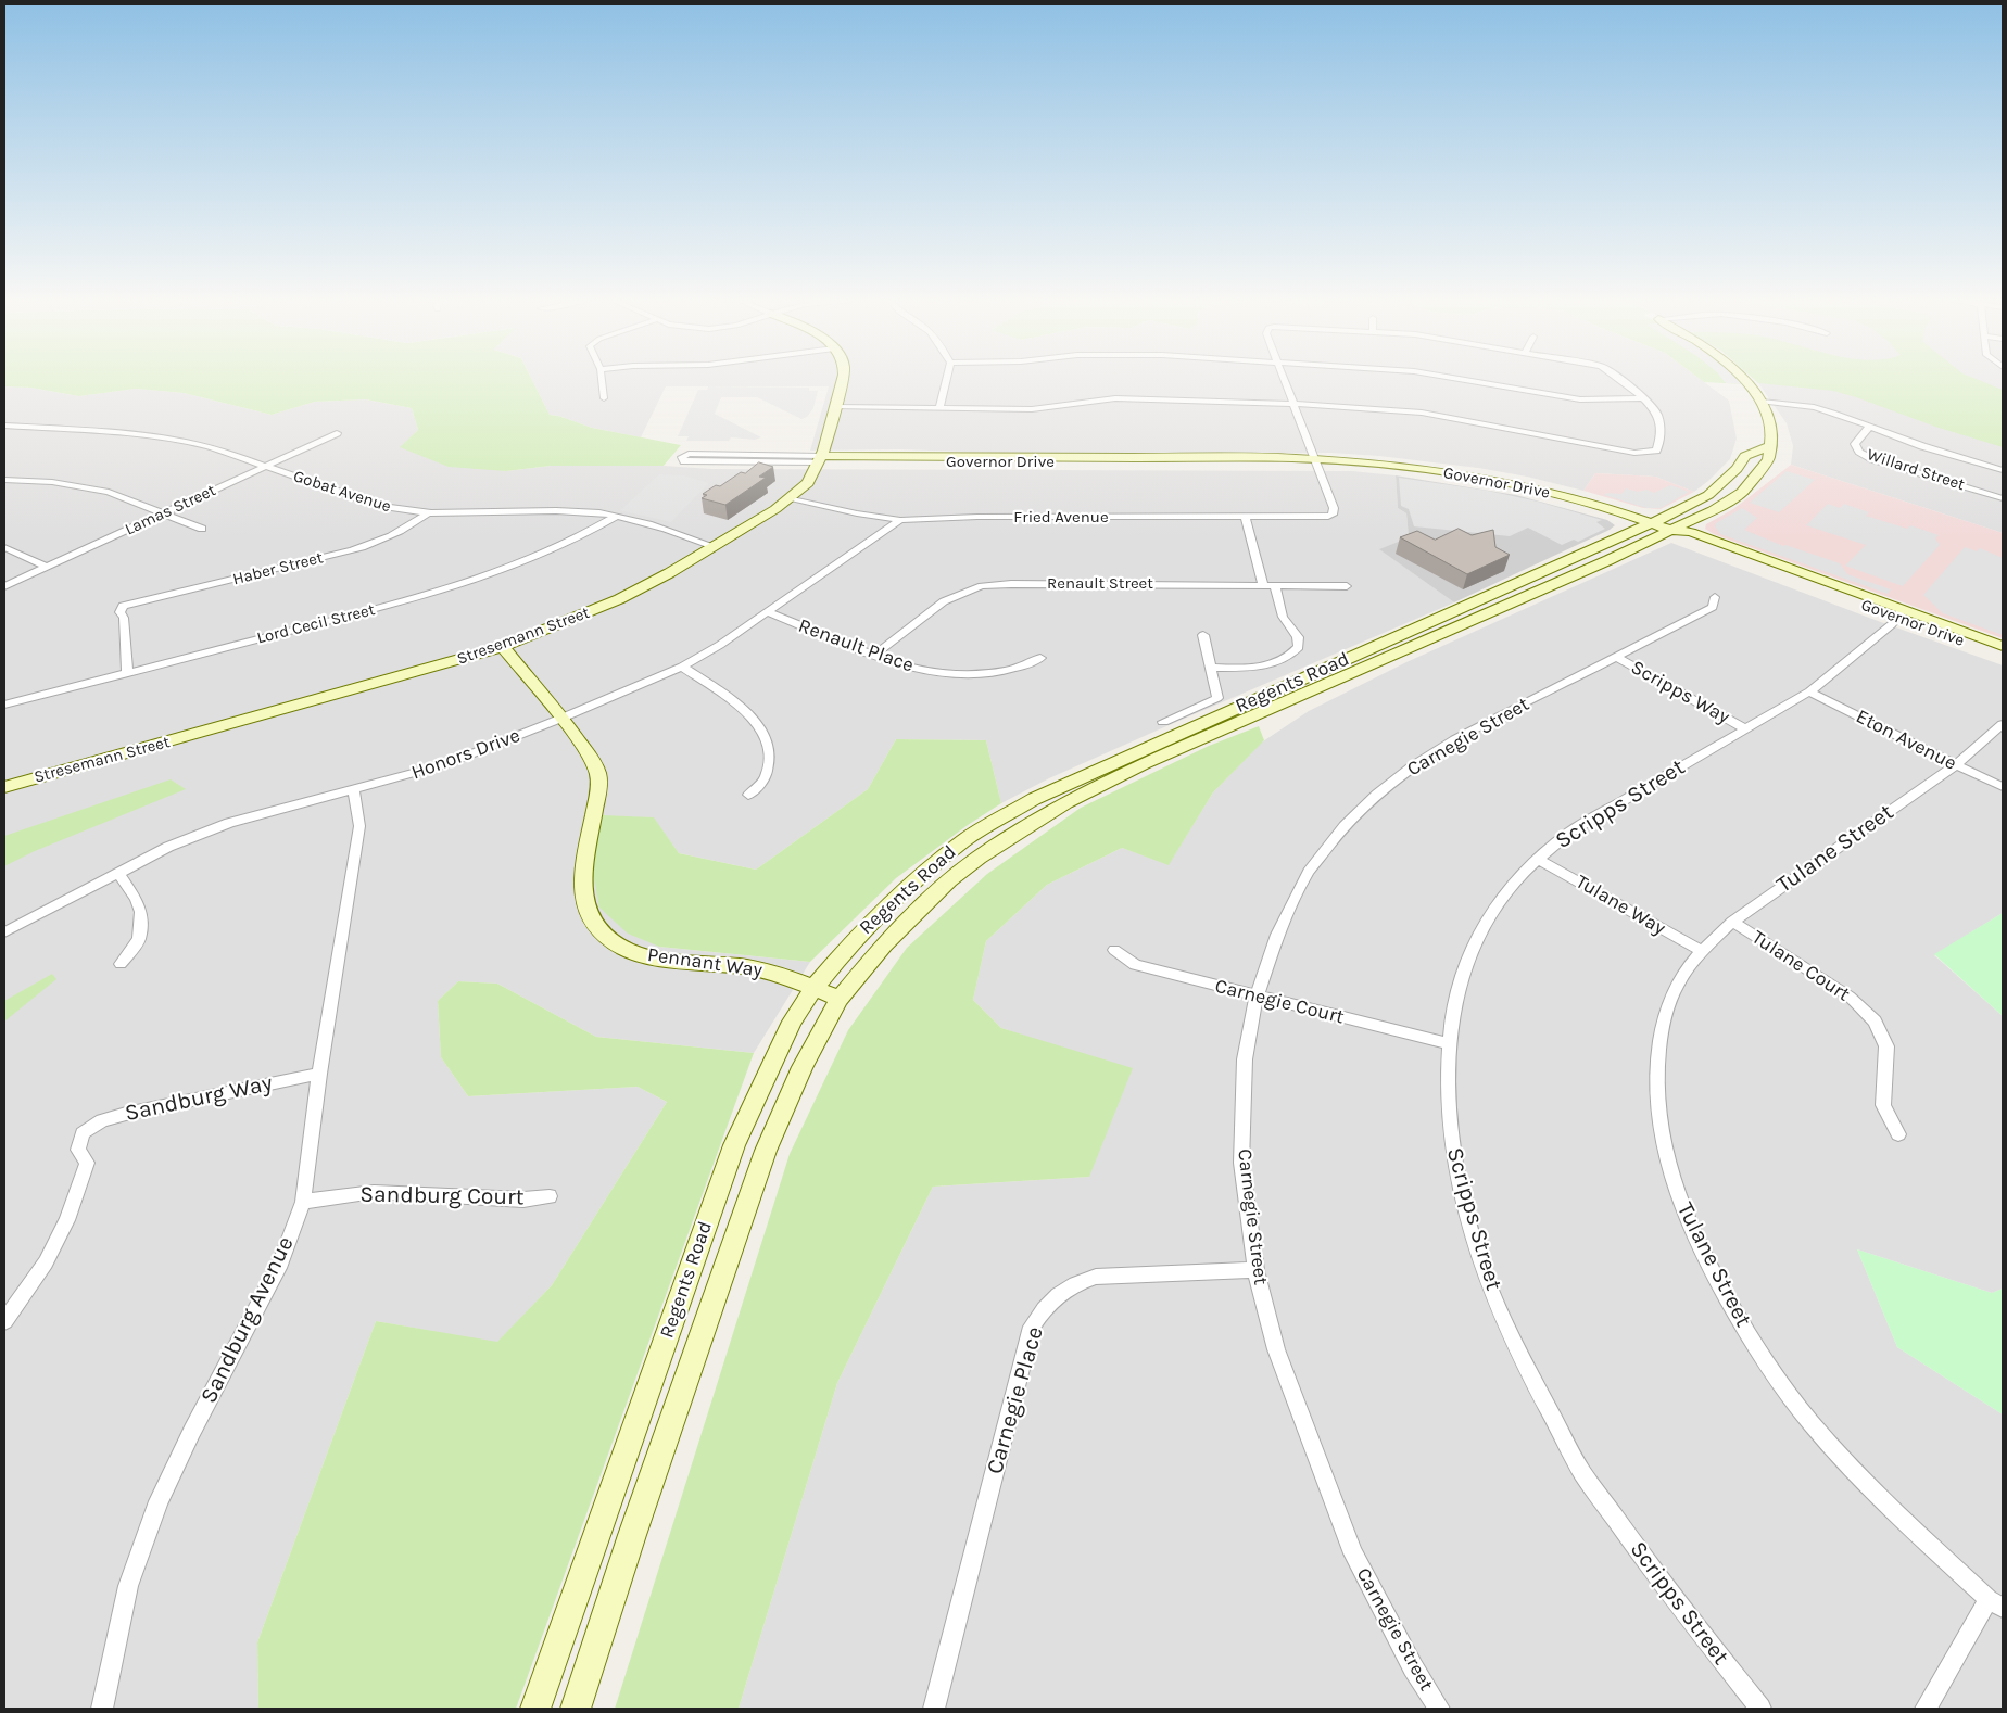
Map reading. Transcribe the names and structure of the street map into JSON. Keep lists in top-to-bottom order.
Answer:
{
  "streets": {
    "main road": ["Regents Road"],
    "street": [
      "Governor Drive",
      "Willard Street",
      "Gobat Avenue",
      "Lamas Street",
      "Fried Avenue",
      "Haber Street",
      "Renault Street",
      "Lord Cecil Street",
      "Stresemann Street",
      "Renault Place",
      "Scripps Way",
      "Carnegie Street",
      "Eton Avenue",
      "Honors Drive",
      "Scripps Street",
      "Tulane Street",
      "Tulane Way",
      "Pennant Way",
      "Tulane Court",
      "Carnegie Court",
      "Sandburg Way",
      "Sandburg Court",
      "Sandburg Avenue",
      "Carnegie Place"
    ]
  },
  "crossings": [
    ["Governor Drive", "Fried Avenue"],
    ["Governor Drive", "Stresemann Street"],
    ["Governor Drive", "Regents Road"],
    ["Governor Drive", "Scripps Street"],
    ["Gobat Avenue", "Lamas Street"],
    ["Gobat Avenue", "Haber Street"],
    ["Gobat Avenue", "Lord Cecil Street"],
    ["Gobat Avenue", "Stresemann Street"],
    ["Fried Avenue", "Stresemann Street"],
    ["Fried Avenue", "Honors Drive"],
    ["Haber Street", "Lord Cecil Street"],
    ["Renault Street", "Renault Place"],
    ["Stresemann Street", "Pennant Way"],
    ["Renault Place", "Honors Drive"],
    ["Regents Road", "Pennant Way"],
    ["Scripps Way", "Carnegie Street"],
    ["Scripps Way", "Scripps Street"],
    ["Carnegie Street", "Carnegie Court"],
    ["Carnegie Street", "Carnegie Place"],
    ["Eton Avenue", "Scripps Street"],
    ["Eton Avenue", "Tulane Street"],
    ["Honors Drive", "Pennant Way"],
    ["Honors Drive", "Sandburg Avenue"],
    ["Scripps Street", "Tulane Way"],
    ["Scripps Street", "Carnegie Court"],
    ["Tulane Street", "Tulane Way"],
    ["Tulane Street", "Tulane Court"],
    ["Sandburg Way", "Sandburg Avenue"],
    ["Sandburg Court", "Sandburg Avenue"]
  ]
}
